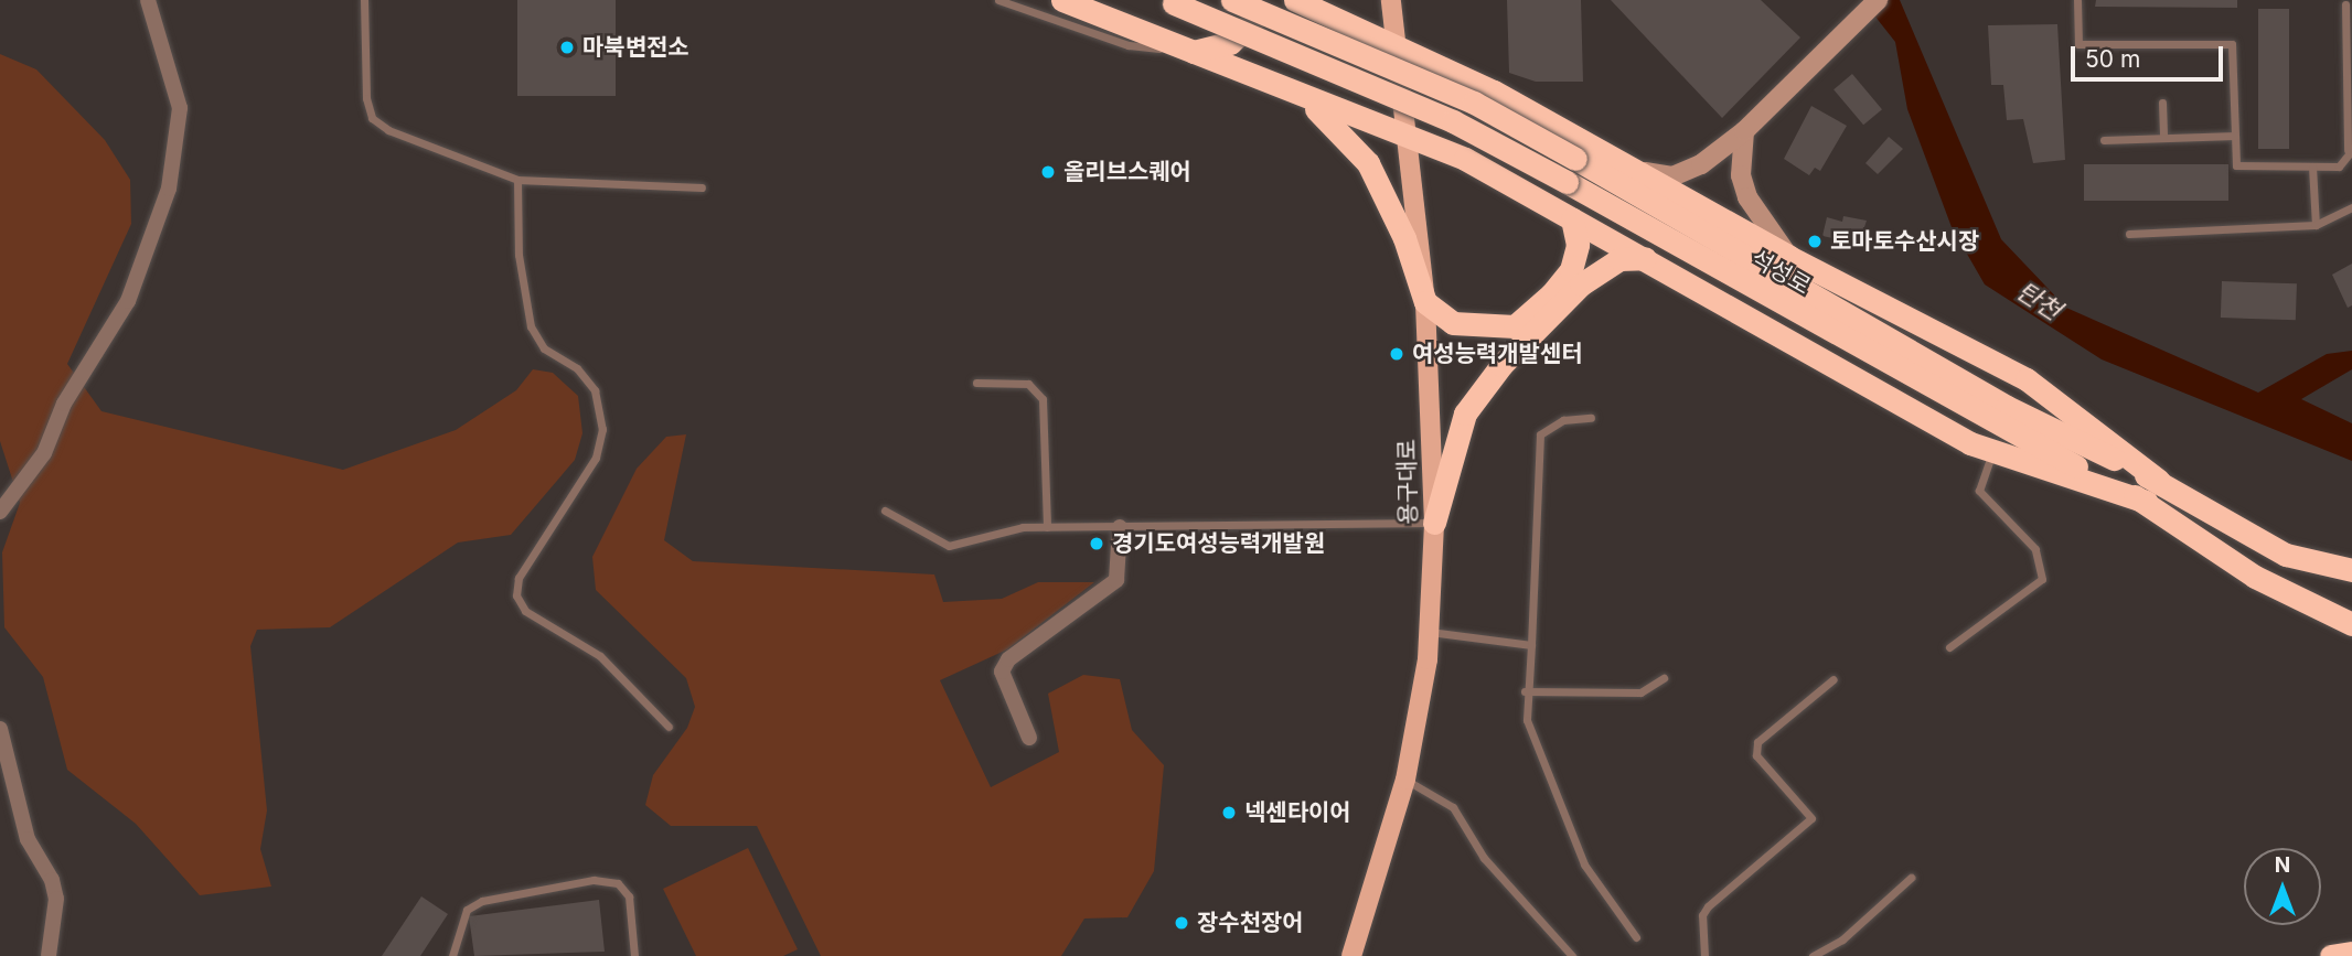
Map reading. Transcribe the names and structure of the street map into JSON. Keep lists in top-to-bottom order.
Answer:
{
  "streets": {
    "highway": ["석성로"],
    "main road": ["용구대로"]
  },
  "water": ["탄천"],
  "places": [
    "마북변전소",
    "올리브스퀘어",
    "토마토수산시장",
    "여성능력개발센터",
    "경기도여성능력개발원",
    "넥센타이어",
    "장수천장어"
  ],
  "scale_bar": "50 m",
  "north": "top"
}
